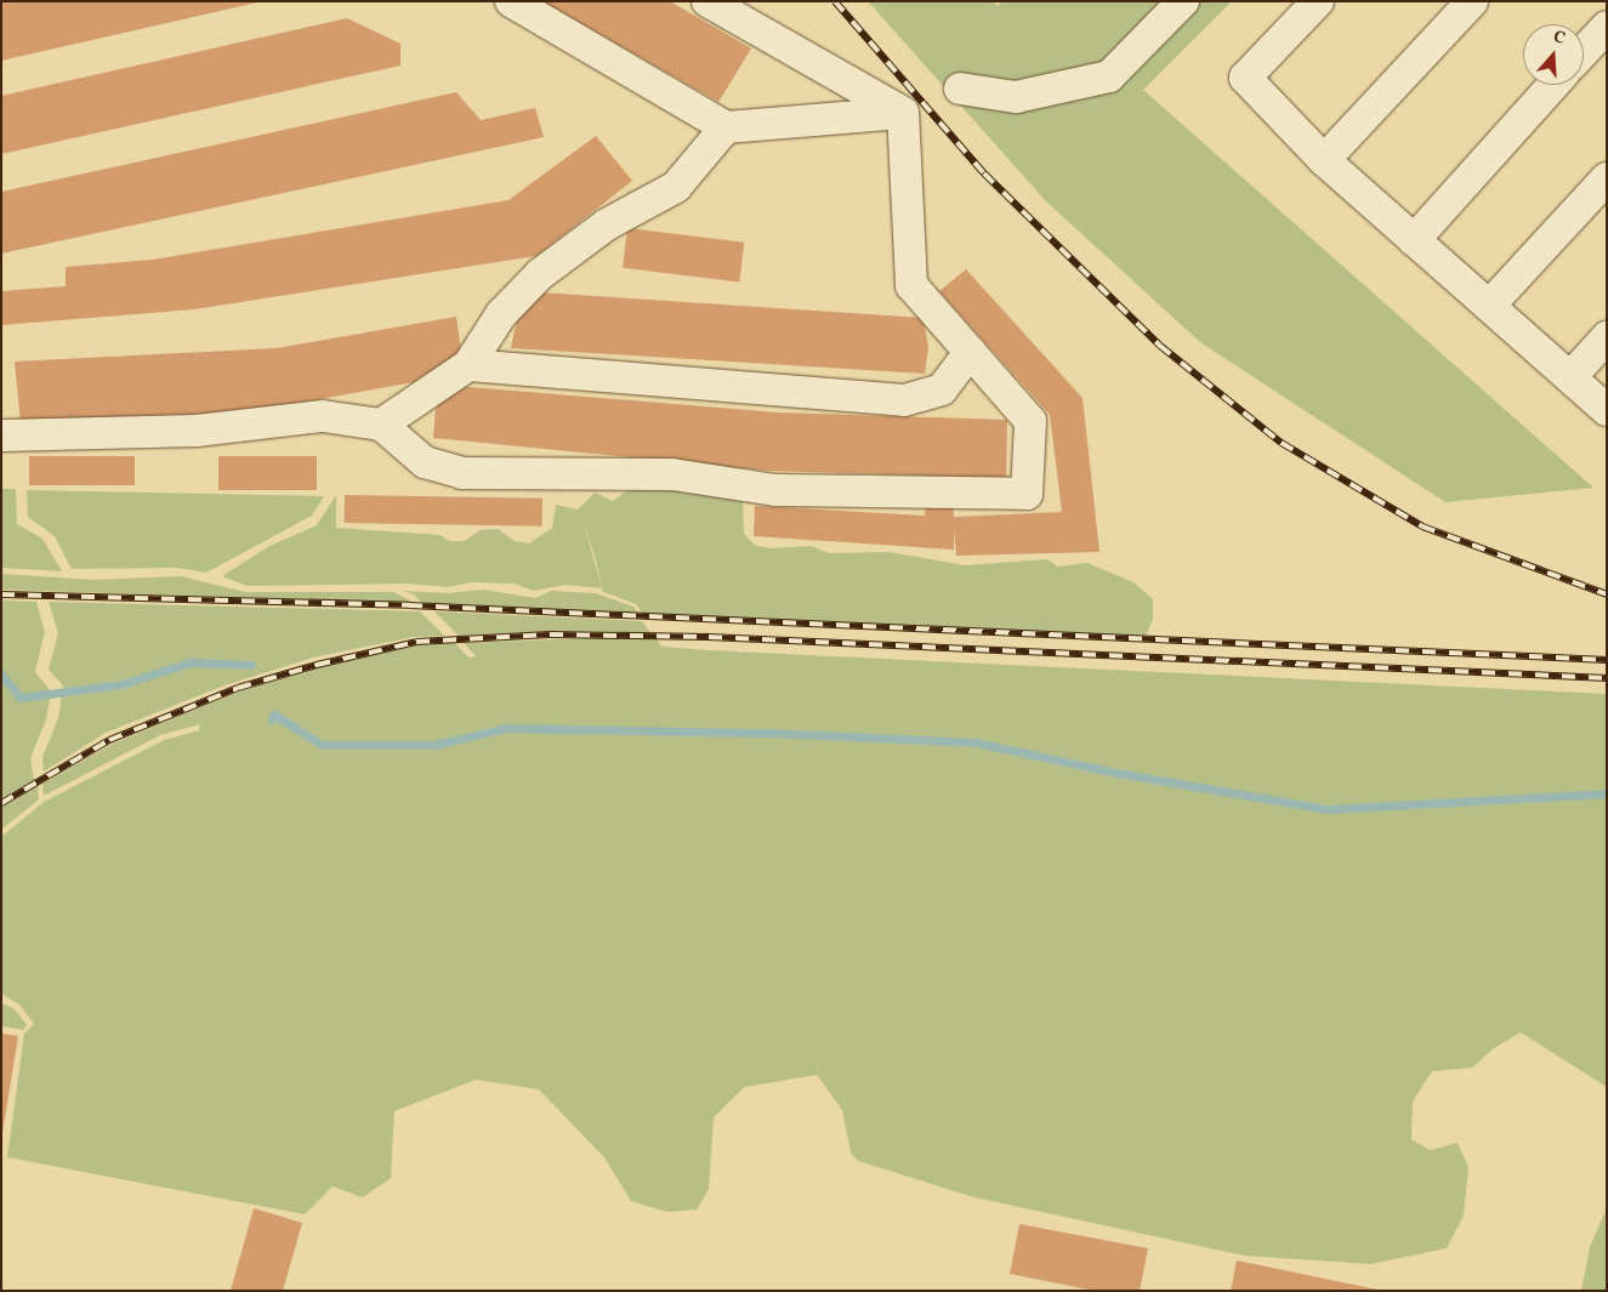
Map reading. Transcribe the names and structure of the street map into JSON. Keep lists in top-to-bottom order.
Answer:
{
  "north": "top"
}
